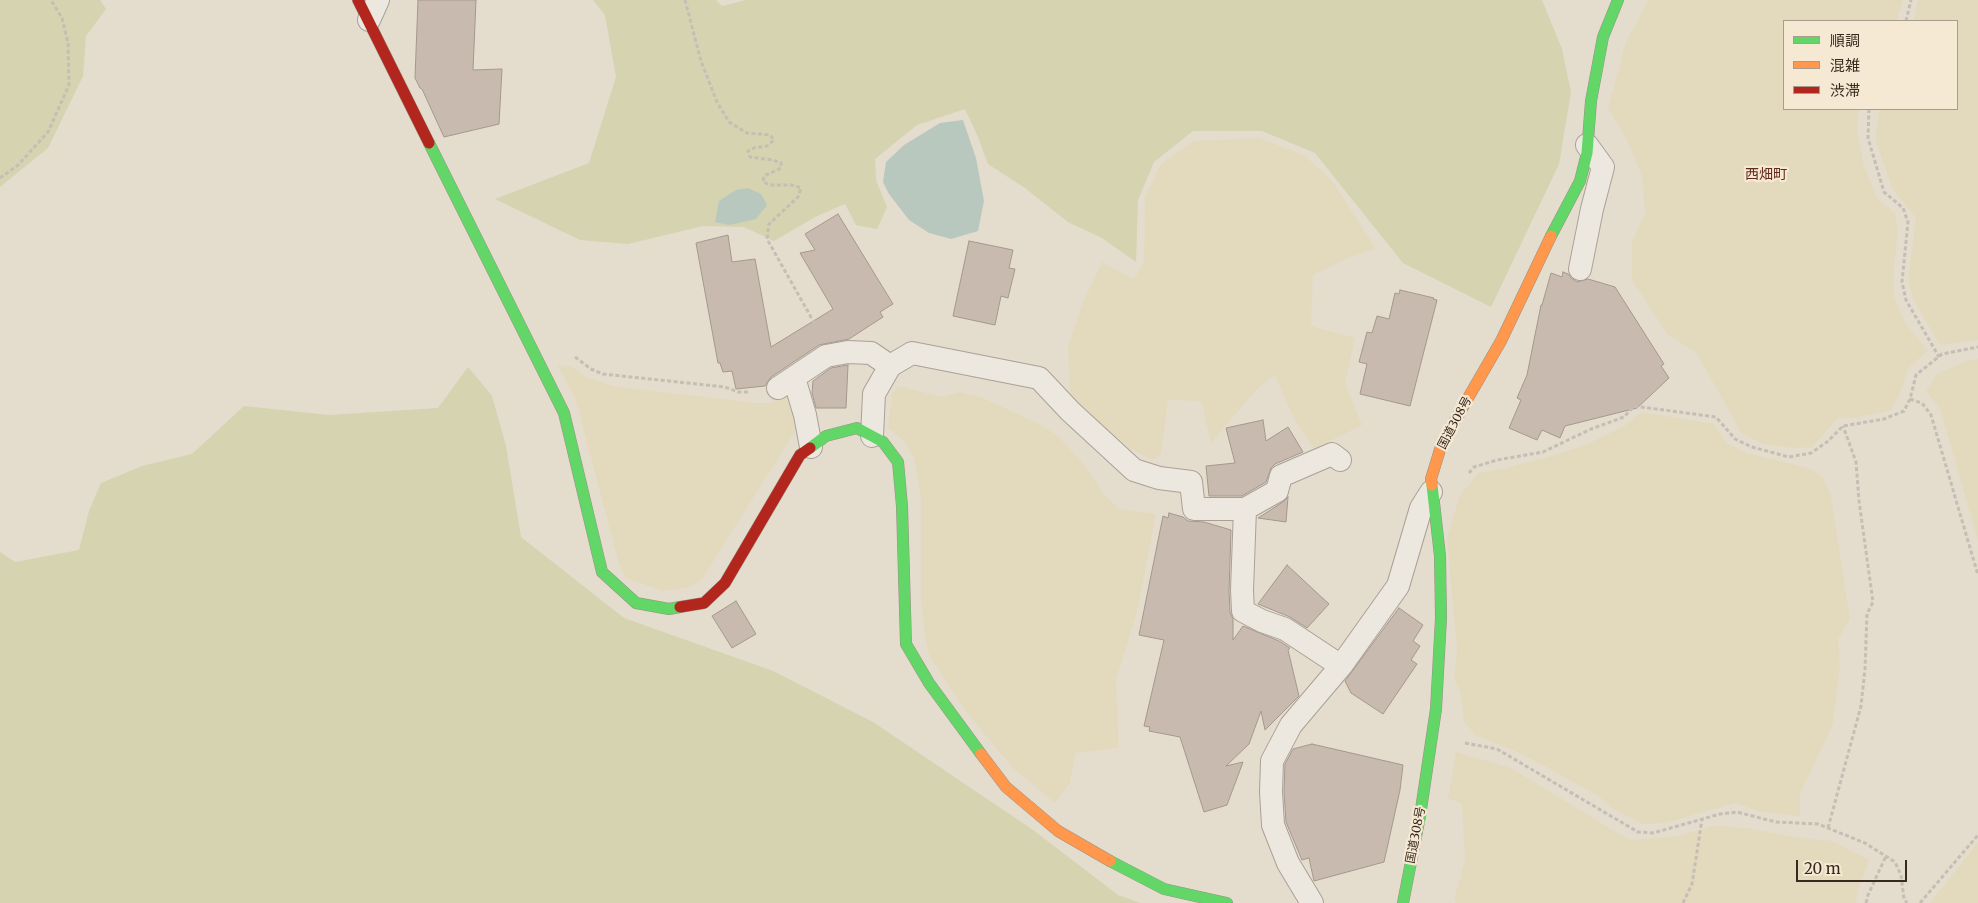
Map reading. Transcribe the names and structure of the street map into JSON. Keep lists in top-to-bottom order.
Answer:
{
  "streets": {
    "main road": ["国道308号"]
  },
  "districts": ["西畑町"],
  "legend": ["順調", "混雑", "渋滞"],
  "scale_bar": "20 m"
}
